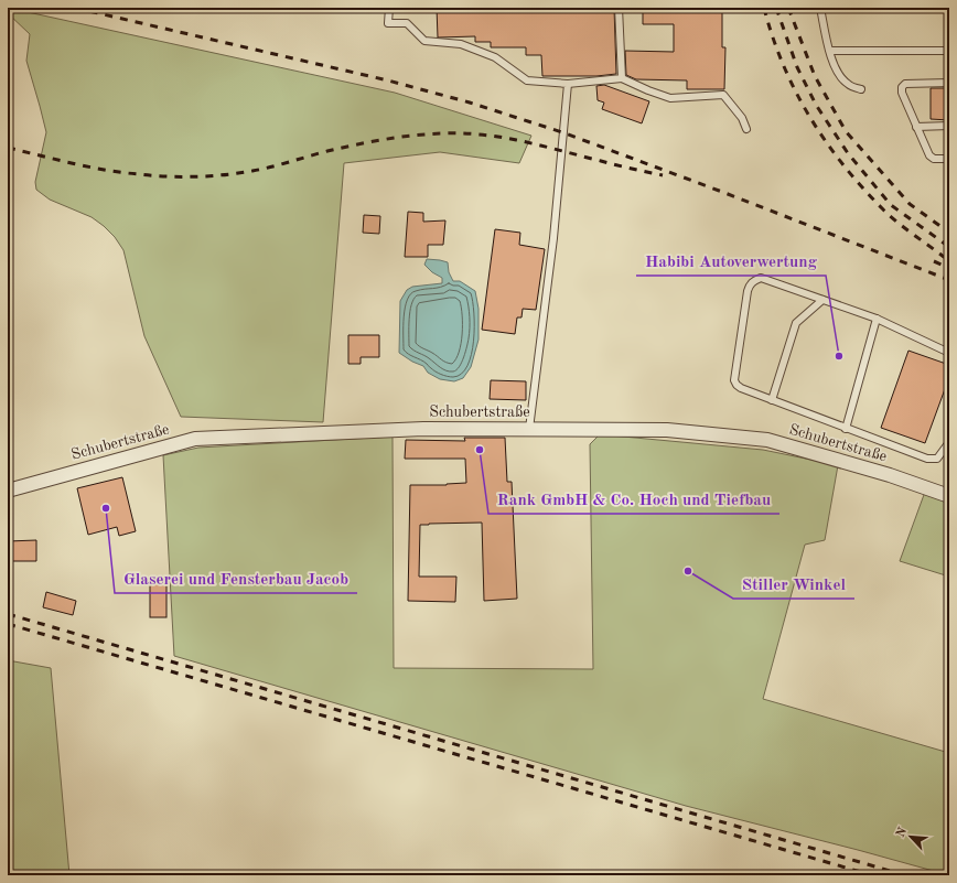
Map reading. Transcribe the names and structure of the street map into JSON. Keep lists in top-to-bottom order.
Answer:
{
  "streets": {
    "street": ["Schubertstraße"]
  },
  "places": [
    "Habibi Autoverwertung",
    "Rank GmbH & Co. Hoch und Tiefbau",
    "Glaserei und Fensterbau Jacob",
    "Stiller Winkel"
  ],
  "north": "top left"
}
